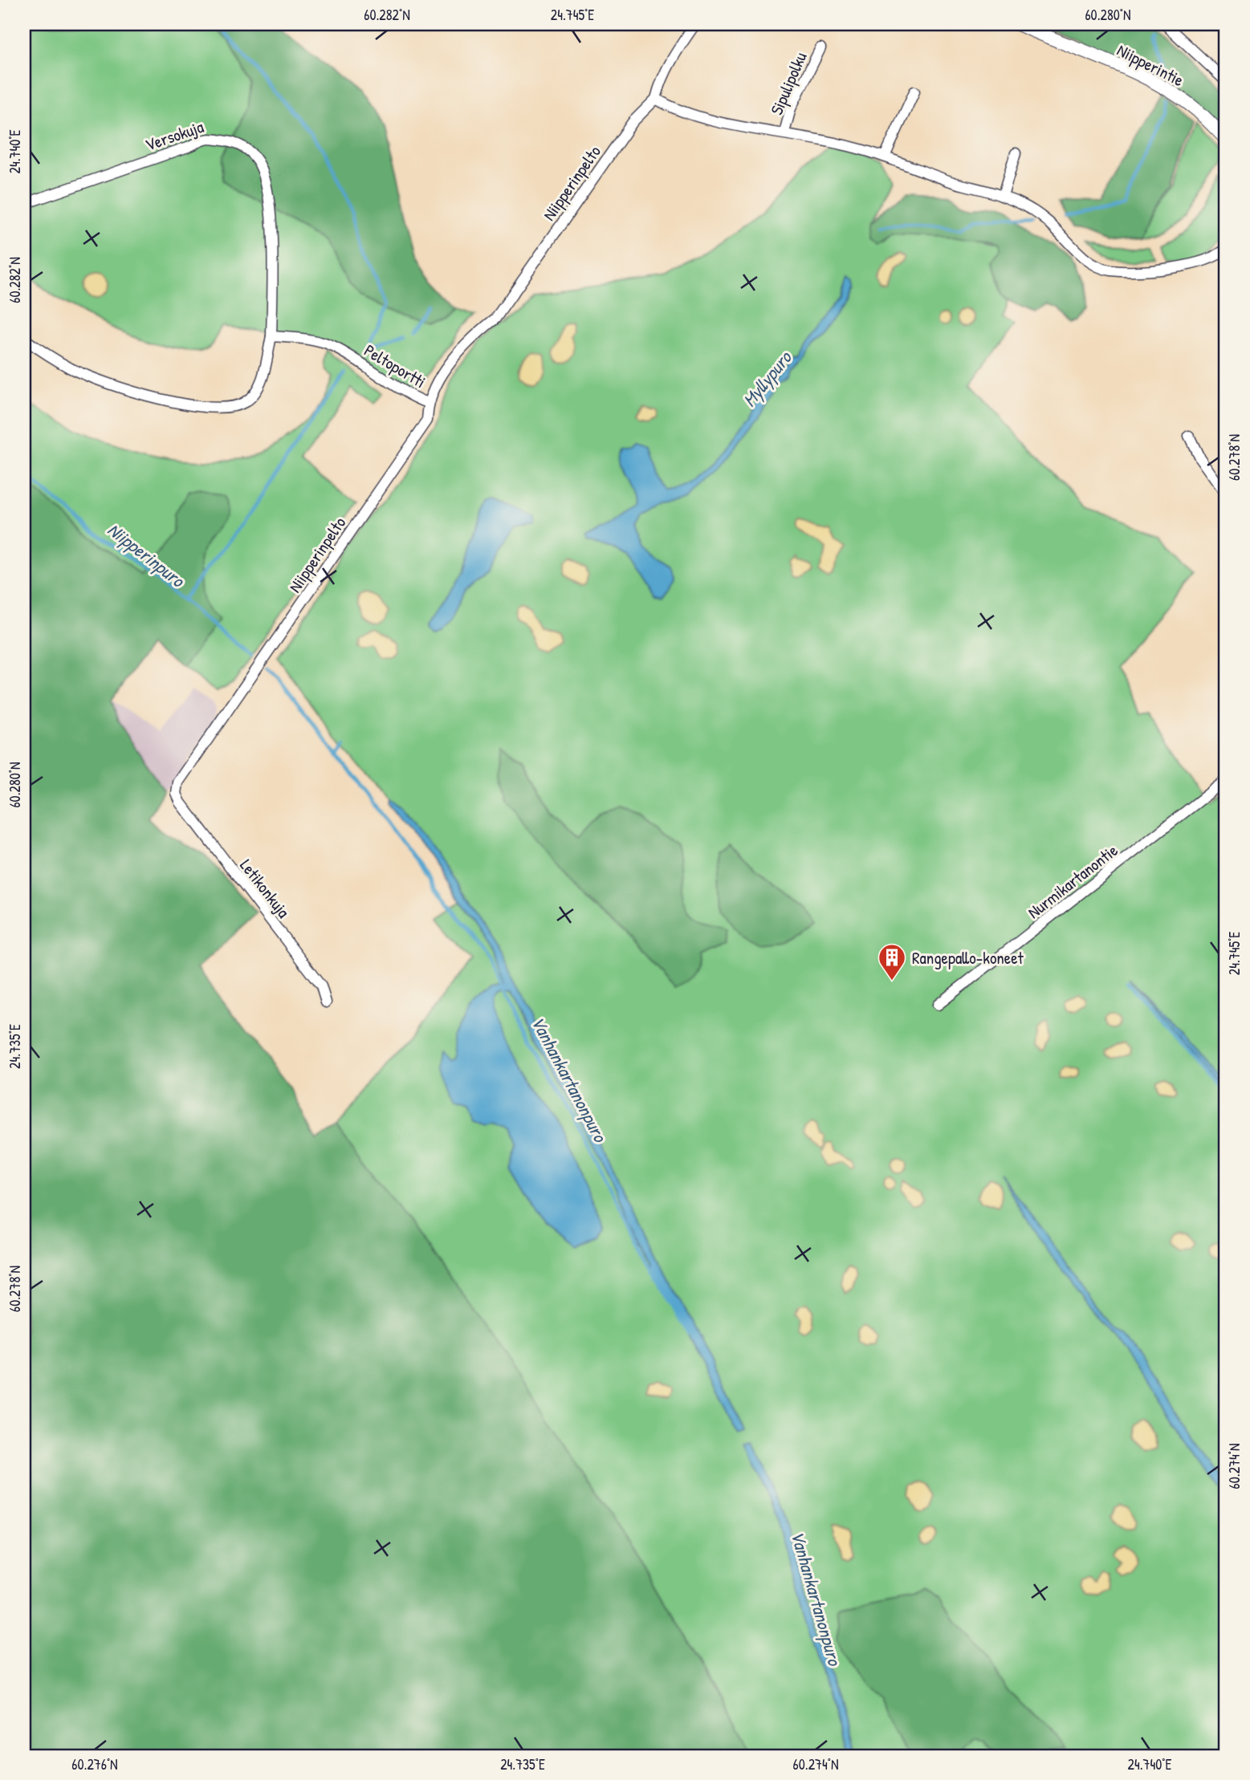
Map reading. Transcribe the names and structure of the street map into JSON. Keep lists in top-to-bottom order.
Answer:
{
  "streets": {
    "street": [
      "Niipperintie",
      "Sipulipolku",
      "Versokuja",
      "Niipperinpelto",
      "Peltoportti",
      "Nurmikartanontie",
      "Letikonkuja"
    ]
  },
  "crossings": [
    ["Versokuja", "Peltoportti"],
    ["Niipperinpelto", "Peltoportti"],
    ["Niipperinpelto", "Letikonkuja"]
  ],
  "water": ["Myllypuro", "Niipperinpuro", "Vanhankartanonpuro"],
  "places": {
    "building": ["Rangepallo-koneet"]
  },
  "coordinates": [
    "60.282°N",
    "24.745°E",
    "60.280°N",
    "24.740°E",
    "60.278°N",
    "24.735°E",
    "60.274°N",
    "60.276°N"
  ]
}
